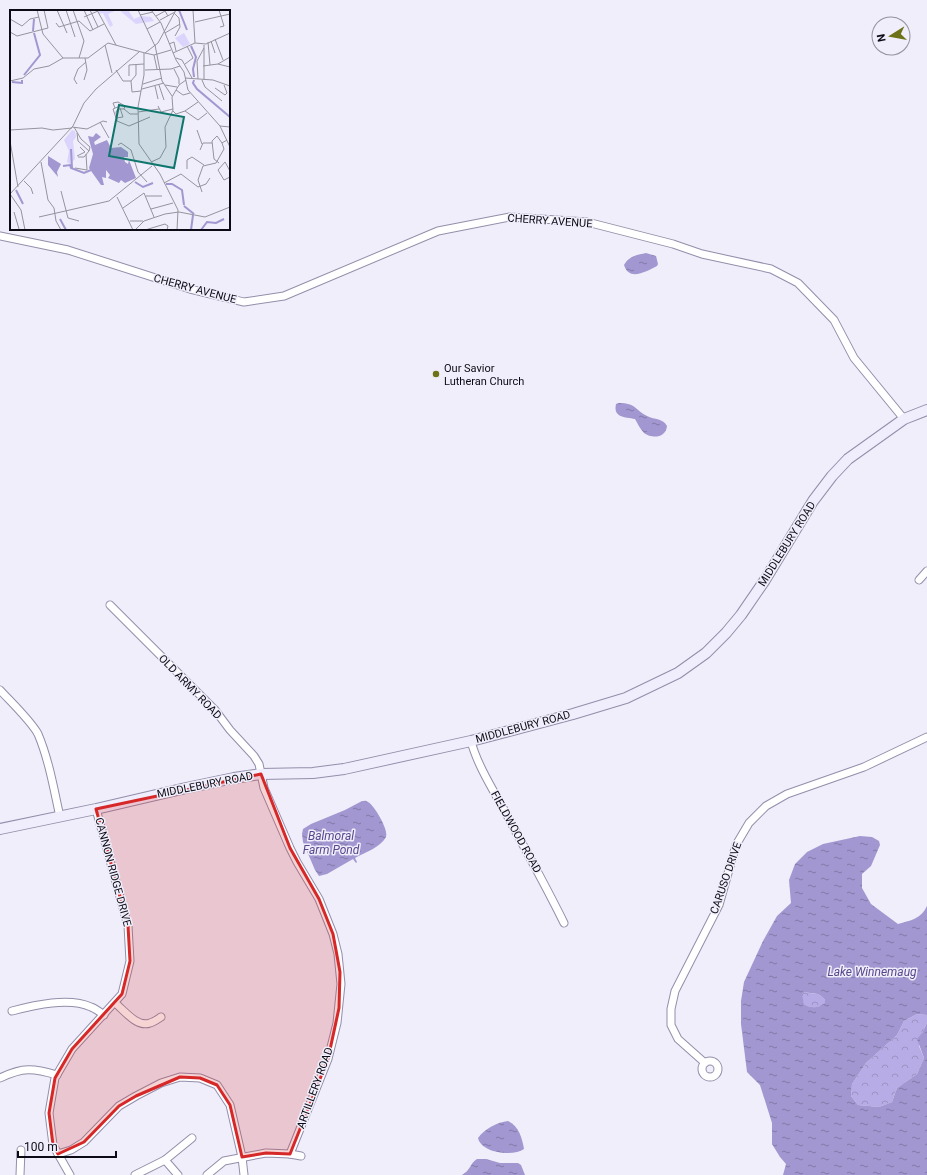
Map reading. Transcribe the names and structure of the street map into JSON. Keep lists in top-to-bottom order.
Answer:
{
  "streets": {
    "street": [
      "CHERRY AVENUE",
      "MIDDLEBURY ROAD",
      "OLD ARMY ROAD",
      "FIELDWOOD ROAD",
      "CANNON RIDGE DRIVE",
      "CARUSO DRIVE",
      "ARTILLERY ROAD"
    ]
  },
  "crossings": [
    ["CHERRY AVENUE", "MIDDLEBURY ROAD"],
    ["MIDDLEBURY ROAD", "OLD ARMY ROAD"],
    ["MIDDLEBURY ROAD", "FIELDWOOD ROAD"],
    ["MIDDLEBURY ROAD", "CANNON RIDGE DRIVE"],
    ["MIDDLEBURY ROAD", "ARTILLERY ROAD"],
    ["OLD ARMY ROAD", "ARTILLERY ROAD"]
  ],
  "water": ["Balmoral Farm Pond", "Lake Winnemaug"],
  "places": ["Our Savior Lutheran Church"],
  "scale_bar": "100 m",
  "north": "left"
}
